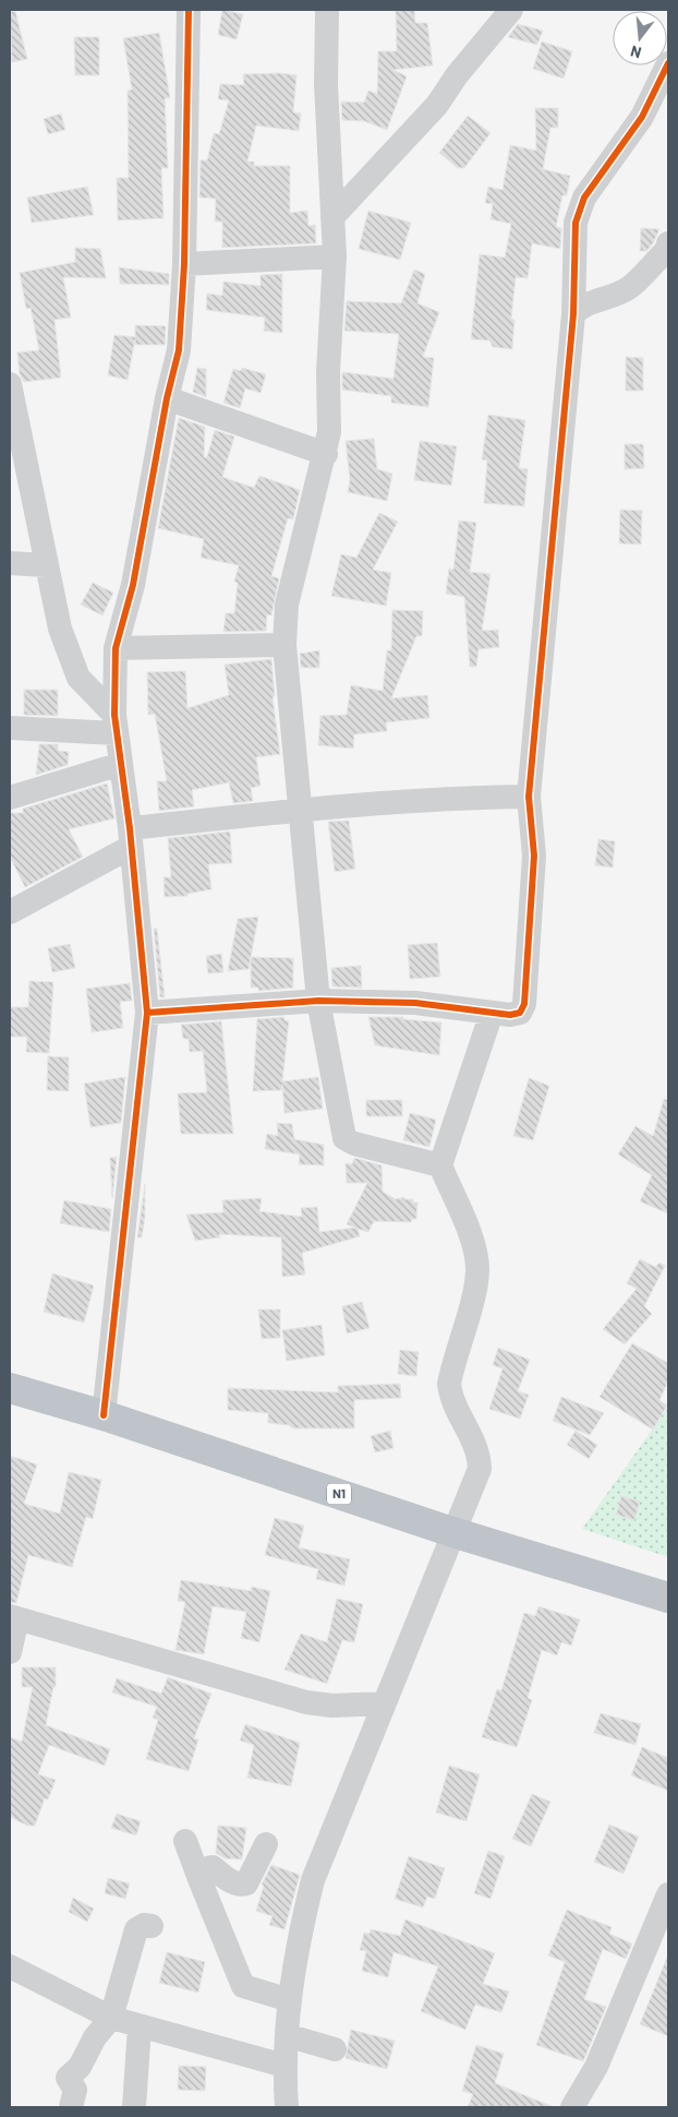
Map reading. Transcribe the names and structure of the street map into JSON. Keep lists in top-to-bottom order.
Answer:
{
  "streets": {
    "highway": ["N1"]
  },
  "north": "bottom"
}
